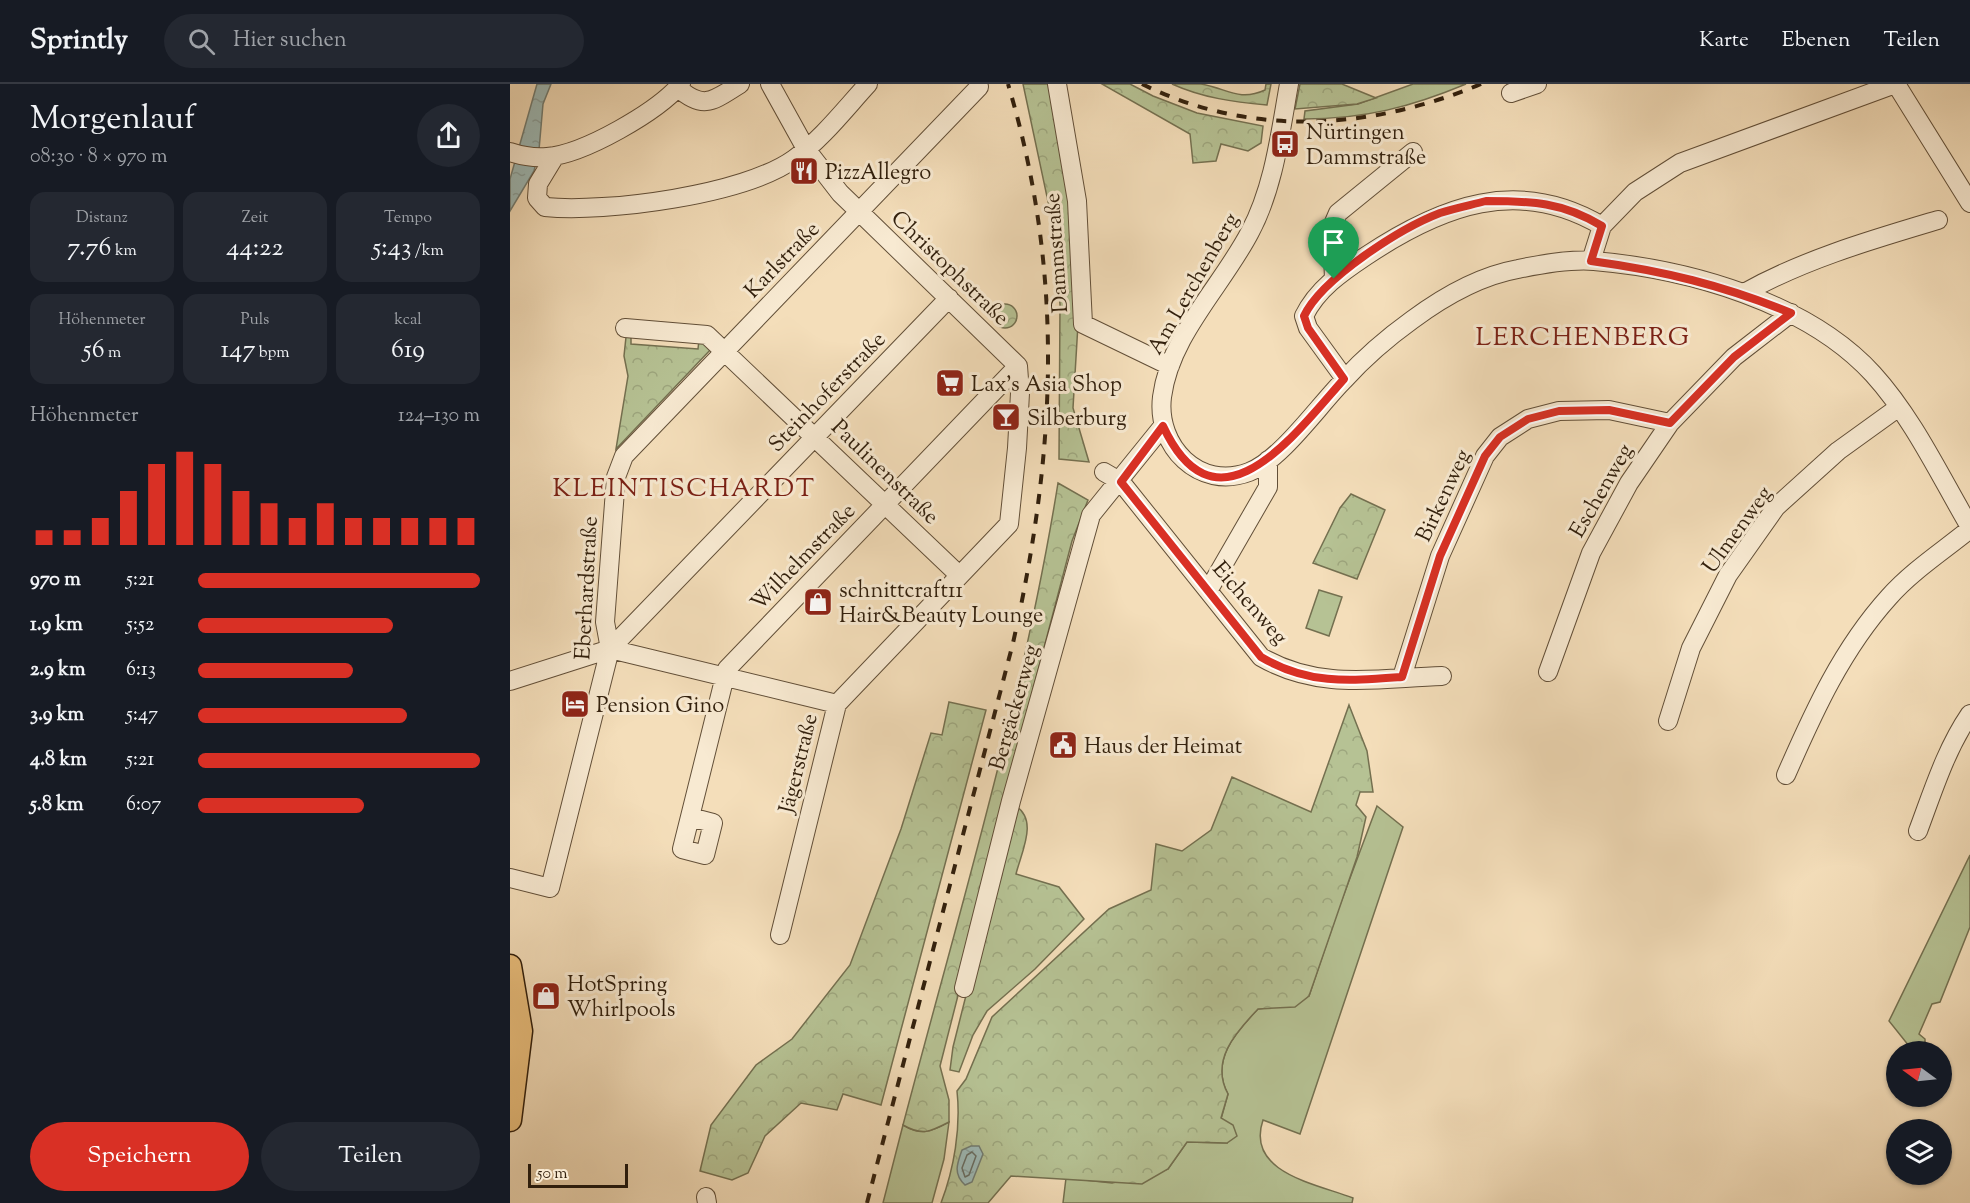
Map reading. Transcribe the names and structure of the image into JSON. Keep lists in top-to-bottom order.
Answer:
{
  "streets": {
    "street": [
      "Dammstraße",
      "Karlstraße",
      "Christophstraße",
      "Am Lerchenberg",
      "Steinhoferstraße",
      "Paulinenstraße",
      "Eschenweg",
      "Birkenweg",
      "Ulmenweg",
      "Wilhelmstraße",
      "Eberhardstraße",
      "Eichenweg",
      "Bergäckerweg",
      "Jägerstraße"
    ]
  },
  "crossings": [
    ["Dammstraße", "Am Lerchenberg"],
    ["Karlstraße", "Christophstraße"],
    ["Karlstraße", "Paulinenstraße"],
    ["Karlstraße", "Eberhardstraße"],
    ["Christophstraße", "Steinhoferstraße"],
    ["Christophstraße", "Wilhelmstraße"],
    ["Christophstraße", "Jägerstraße"],
    ["Am Lerchenberg", "Bergäckerweg"],
    ["Steinhoferstraße", "Paulinenstraße"],
    ["Steinhoferstraße", "Eberhardstraße"],
    ["Paulinenstraße", "Wilhelmstraße"],
    ["Paulinenstraße", "Jägerstraße"],
    ["Eschenweg", "Birkenweg"],
    ["Birkenweg", "Eichenweg"],
    ["Wilhelmstraße", "Jägerstraße"],
    ["Eichenweg", "Bergäckerweg"]
  ],
  "districts": ["LERCHENBERG", "KLEINTISCHARDT"],
  "places": {
    "bus stop": ["Nürtingen Dammstraße"],
    "restaurant": ["PizzAllegro"],
    "supermarket": ["Lax's Asia Shop"],
    "bar": ["Silberburg"],
    "shop": ["schnittcraft11 Hair&Beauty Lounge", "HotSpring Whirlpools"],
    "hotel": ["Pension Gino"],
    "public building": ["Haus der Heimat"]
  },
  "scale_bar": "50 m",
  "north": "left",
  "page": {
    "header": "Sprintly",
    "search": "Hier suchen",
    "nav": ["Karte", "Ebenen", "Teilen"],
    "heading": ["Morgenlauf", "08:30 · 8 × 970 m"],
    "stats": [
      ["Distanz", "7.76 km"],
      ["Zeit", "44:22"],
      ["Tempo", "5:43 /km"],
      ["Höhenmeter", "56 m"],
      ["Puls", "147 bpm"],
      ["kcal", "619"]
    ],
    "chart": ["Höhenmeter", "124–130 m"],
    "list": [
      {
        "name": "970 m",
        "note": "5:21"
      },
      {
        "name": "1.9 km",
        "note": "5:52"
      },
      {
        "name": "2.9 km",
        "note": "6:13"
      },
      {
        "name": "3.9 km",
        "note": "5:47"
      },
      {
        "name": "4.8 km",
        "note": "5:21"
      },
      {
        "name": "5.8 km",
        "note": "6:07"
      }
    ],
    "buttons": ["Speichern", "Teilen"],
    "scale": "50 m"
  }
}
